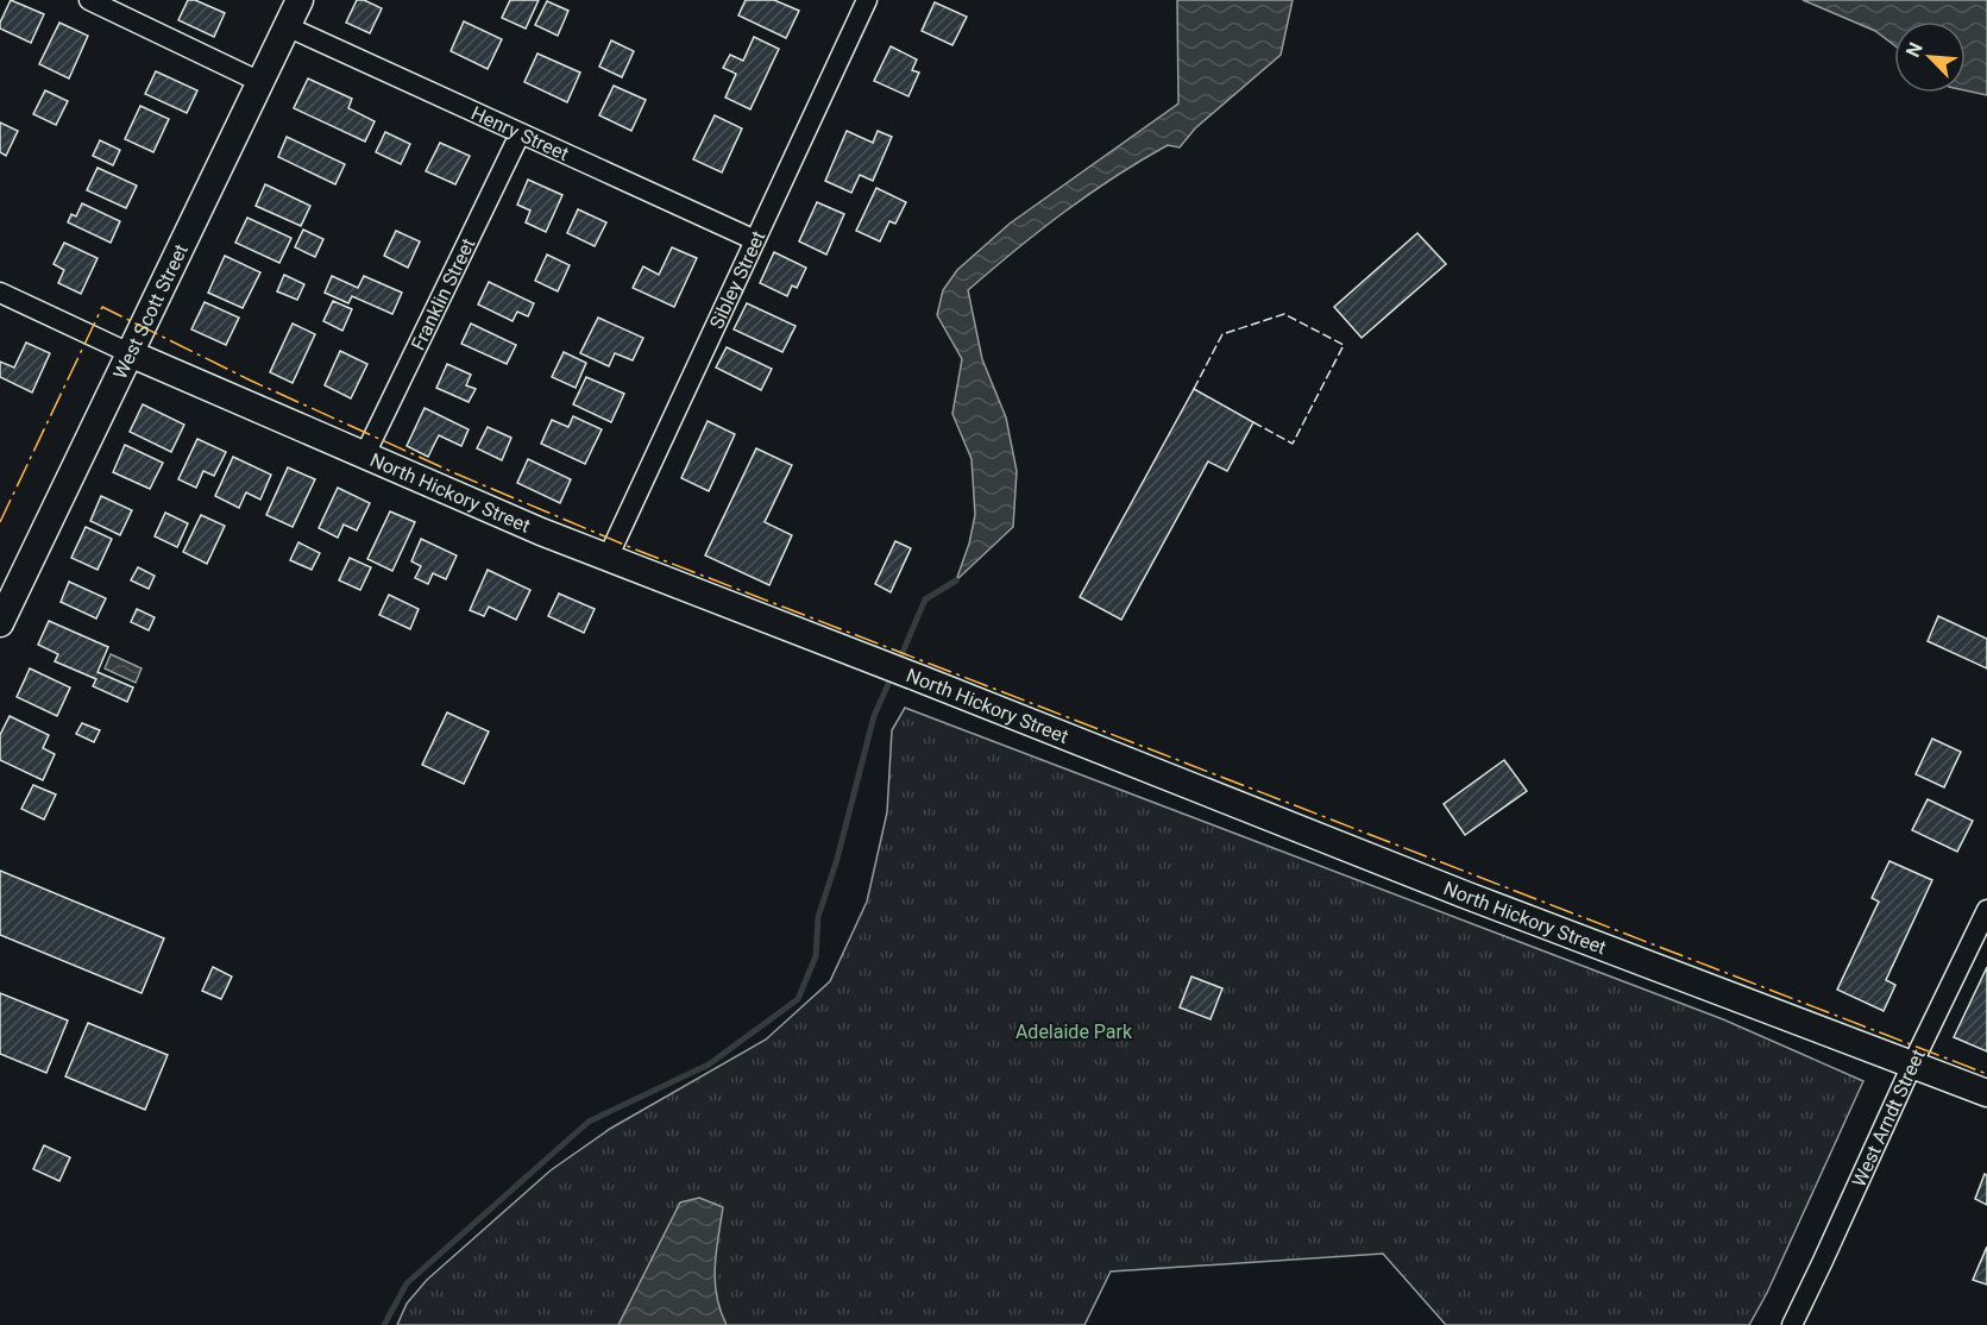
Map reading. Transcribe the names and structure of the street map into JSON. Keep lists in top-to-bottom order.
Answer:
{
  "streets": {
    "street": [
      "Henry Street",
      "Sibley Street",
      "Franklin Street",
      "West Scott Street",
      "North Hickory Street",
      "West Arndt Street"
    ]
  },
  "crossings": [
    ["Henry Street", "Sibley Street"],
    ["Henry Street", "Franklin Street"],
    ["Henry Street", "West Scott Street"],
    ["Sibley Street", "North Hickory Street"],
    ["Franklin Street", "North Hickory Street"],
    ["West Scott Street", "North Hickory Street"],
    ["North Hickory Street", "West Arndt Street"]
  ],
  "parks": ["Adelaide Park"],
  "north": "top left"
}
